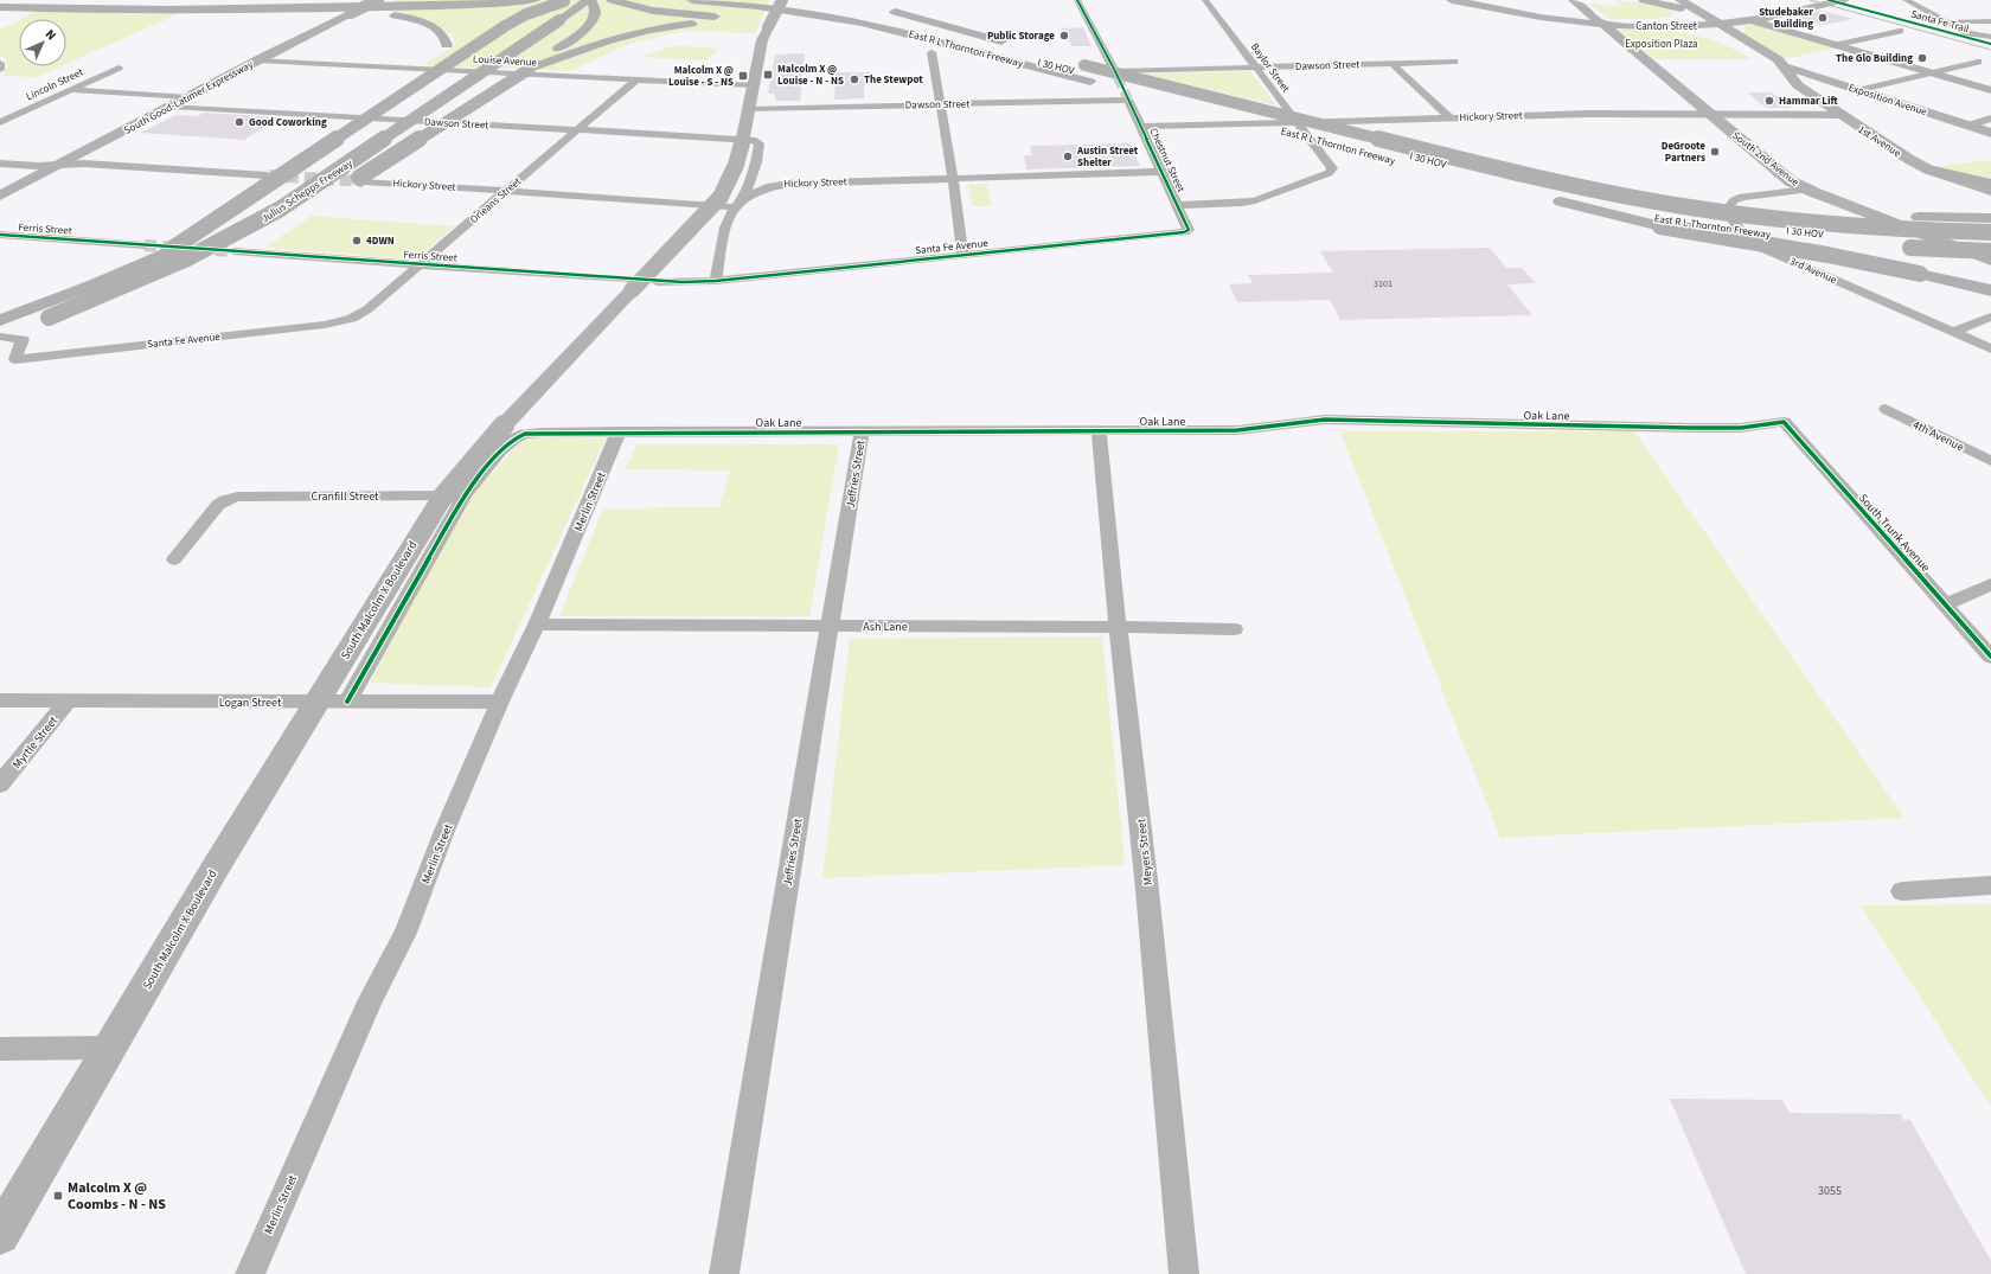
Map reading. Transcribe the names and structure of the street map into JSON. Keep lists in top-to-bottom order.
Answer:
{
  "streets": {
    "highway": ["East R L Thornton Freeway", "I 30 HOV", "Julius Schepps Freeway"],
    "main road": [
      "Canton Street",
      "South Good-Latimer Expressway",
      "Exposition Avenue",
      "1st Avenue",
      "South 2nd Avenue",
      "South Malcolm X Boulevard"
    ],
    "street": [
      "Louise Avenue",
      "Dawson Street",
      "Baylor Street",
      "Lincoln Street",
      "Hickory Street",
      "Chestnut Street",
      "Orleans Street",
      "Ferris Street",
      "Santa Fe Avenue",
      "3rd Avenue",
      "Oak Lane",
      "4th Avenue",
      "Jeffries Street",
      "Cranfill Street",
      "Merlin Street",
      "South Trunk Avenue",
      "Ash Lane",
      "Logan Street",
      "Myrtle Street",
      "Meyers Street"
    ],
    "cycle path": ["Santa Fe Trail"]
  },
  "crossings": [
    ["Canton Street", "Exposition Avenue"],
    ["Canton Street", "South 2nd Avenue"],
    ["East R L Thornton Freeway", "I 30 HOV"],
    ["Louise Avenue", "South Good-Latimer Expressway"],
    ["Louise Avenue", "Orleans Street"],
    ["Louise Avenue", "South Malcolm X Boulevard"],
    ["Dawson Street", "Baylor Street"],
    ["Dawson Street", "South Good-Latimer Expressway"],
    ["Dawson Street", "Chestnut Street"],
    ["Dawson Street", "Orleans Street"],
    ["Dawson Street", "South Malcolm X Boulevard"],
    ["Baylor Street", "Hickory Street"],
    ["Baylor Street", "Chestnut Street"],
    ["Exposition Avenue", "1st Avenue"],
    ["Hickory Street", "1st Avenue"],
    ["Hickory Street", "South 2nd Avenue"],
    ["Hickory Street", "Chestnut Street"],
    ["Hickory Street", "Orleans Street"],
    ["South 2nd Avenue", "3rd Avenue"],
    ["Chestnut Street", "Santa Fe Avenue"],
    ["Julius Schepps Freeway", "Santa Fe Avenue"],
    ["Orleans Street", "Ferris Street"],
    ["Orleans Street", "Santa Fe Avenue"],
    ["Oak Lane", "Jeffries Street"],
    ["Oak Lane", "Cranfill Street"],
    ["Oak Lane", "Merlin Street"],
    ["Oak Lane", "South Trunk Avenue"],
    ["Oak Lane", "South Malcolm X Boulevard"],
    ["Oak Lane", "Logan Street"],
    ["Oak Lane", "Meyers Street"],
    ["Jeffries Street", "Ash Lane"],
    ["Merlin Street", "Ash Lane"],
    ["Merlin Street", "Logan Street"],
    ["South Malcolm X Boulevard", "Logan Street"],
    ["Ash Lane", "Meyers Street"],
    ["Logan Street", "Myrtle Street"]
  ],
  "parks": ["Exposition Plaza"],
  "places": {
    "other": [
      "Studebaker Building",
      "Public Storage",
      "The Glo Building",
      "The Stewpot",
      "Hammar Lift",
      "Good Coworking",
      "DeGroote Partners",
      "Austin Street Shelter",
      "4DWN"
    ],
    "transit": ["Malcolm X @ Louise - N - NS", "Malcolm X @ Louise - S - NS", "Malcolm X @ Coombs - N - NS"]
  },
  "house_numbers": ["3101", "3055"],
  "north": "top right"
}
